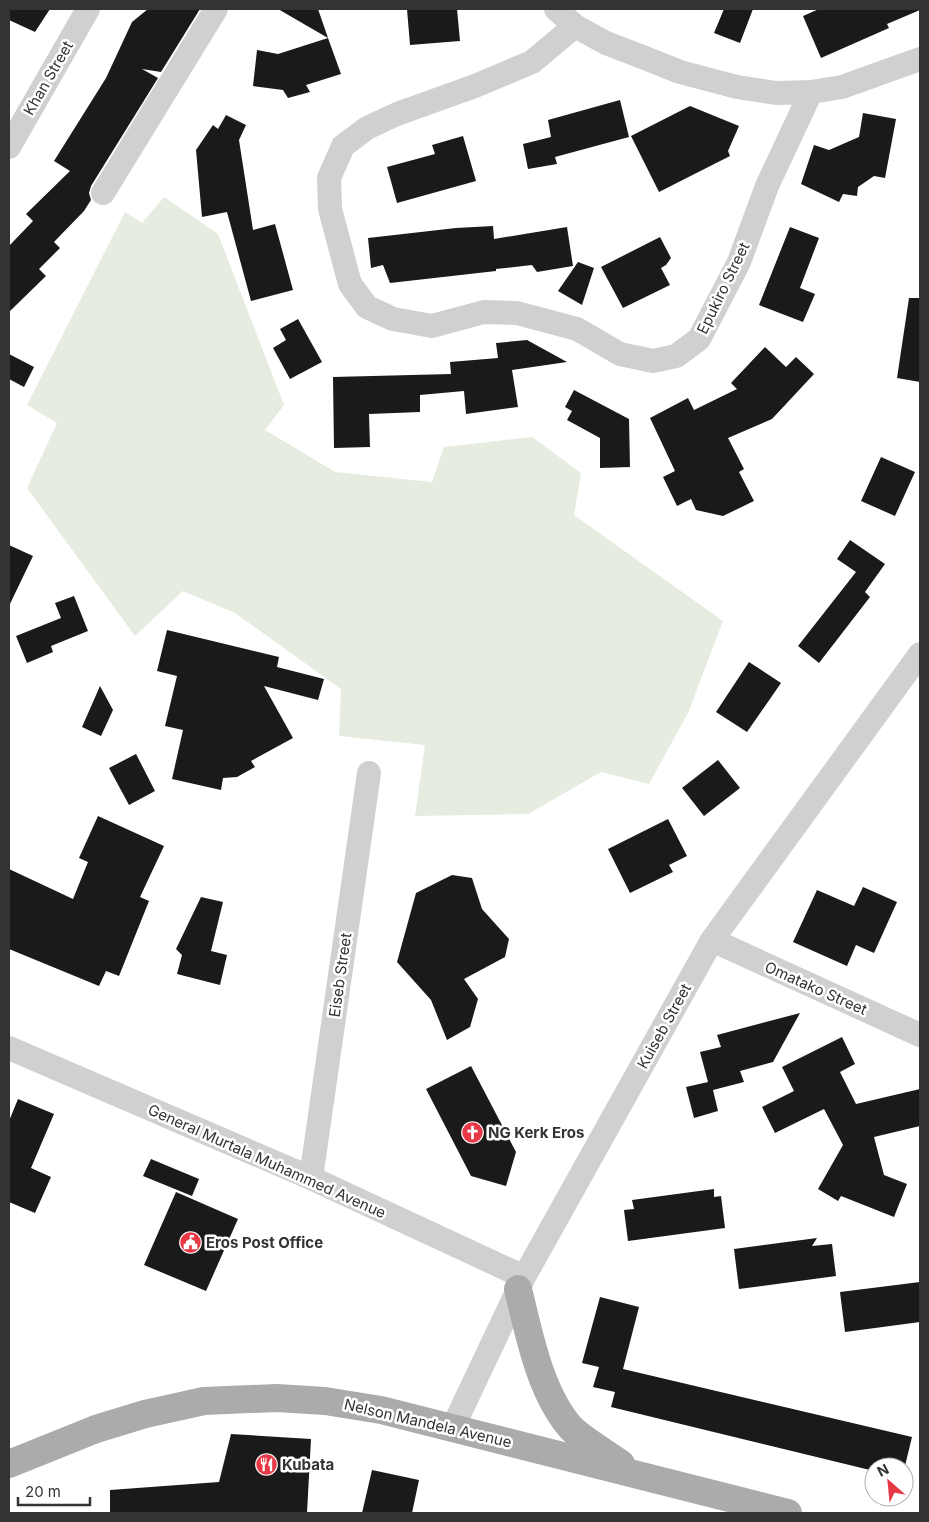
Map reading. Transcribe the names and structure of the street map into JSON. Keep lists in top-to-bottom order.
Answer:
{
  "streets": {
    "main road": ["Nelson Mandela Avenue"],
    "street": [
      "Khan Street",
      "Epukiro Street",
      "Eiseb Street",
      "Omatako Street",
      "Kuiseb Street",
      "General Murtala Muhammed Avenue"
    ]
  },
  "crossings": [
    ["Eiseb Street", "General Murtala Muhammed Avenue"],
    ["Omatako Street", "Kuiseb Street"],
    ["Kuiseb Street", "General Murtala Muhammed Avenue"],
    ["Kuiseb Street", "Nelson Mandela Avenue"]
  ],
  "places": {
    "church": ["NG Kerk Eros"],
    "public building": ["Eros Post Office"],
    "restaurant": ["Kubata"]
  },
  "scale_bar": "20 m",
  "north": "top left"
}
